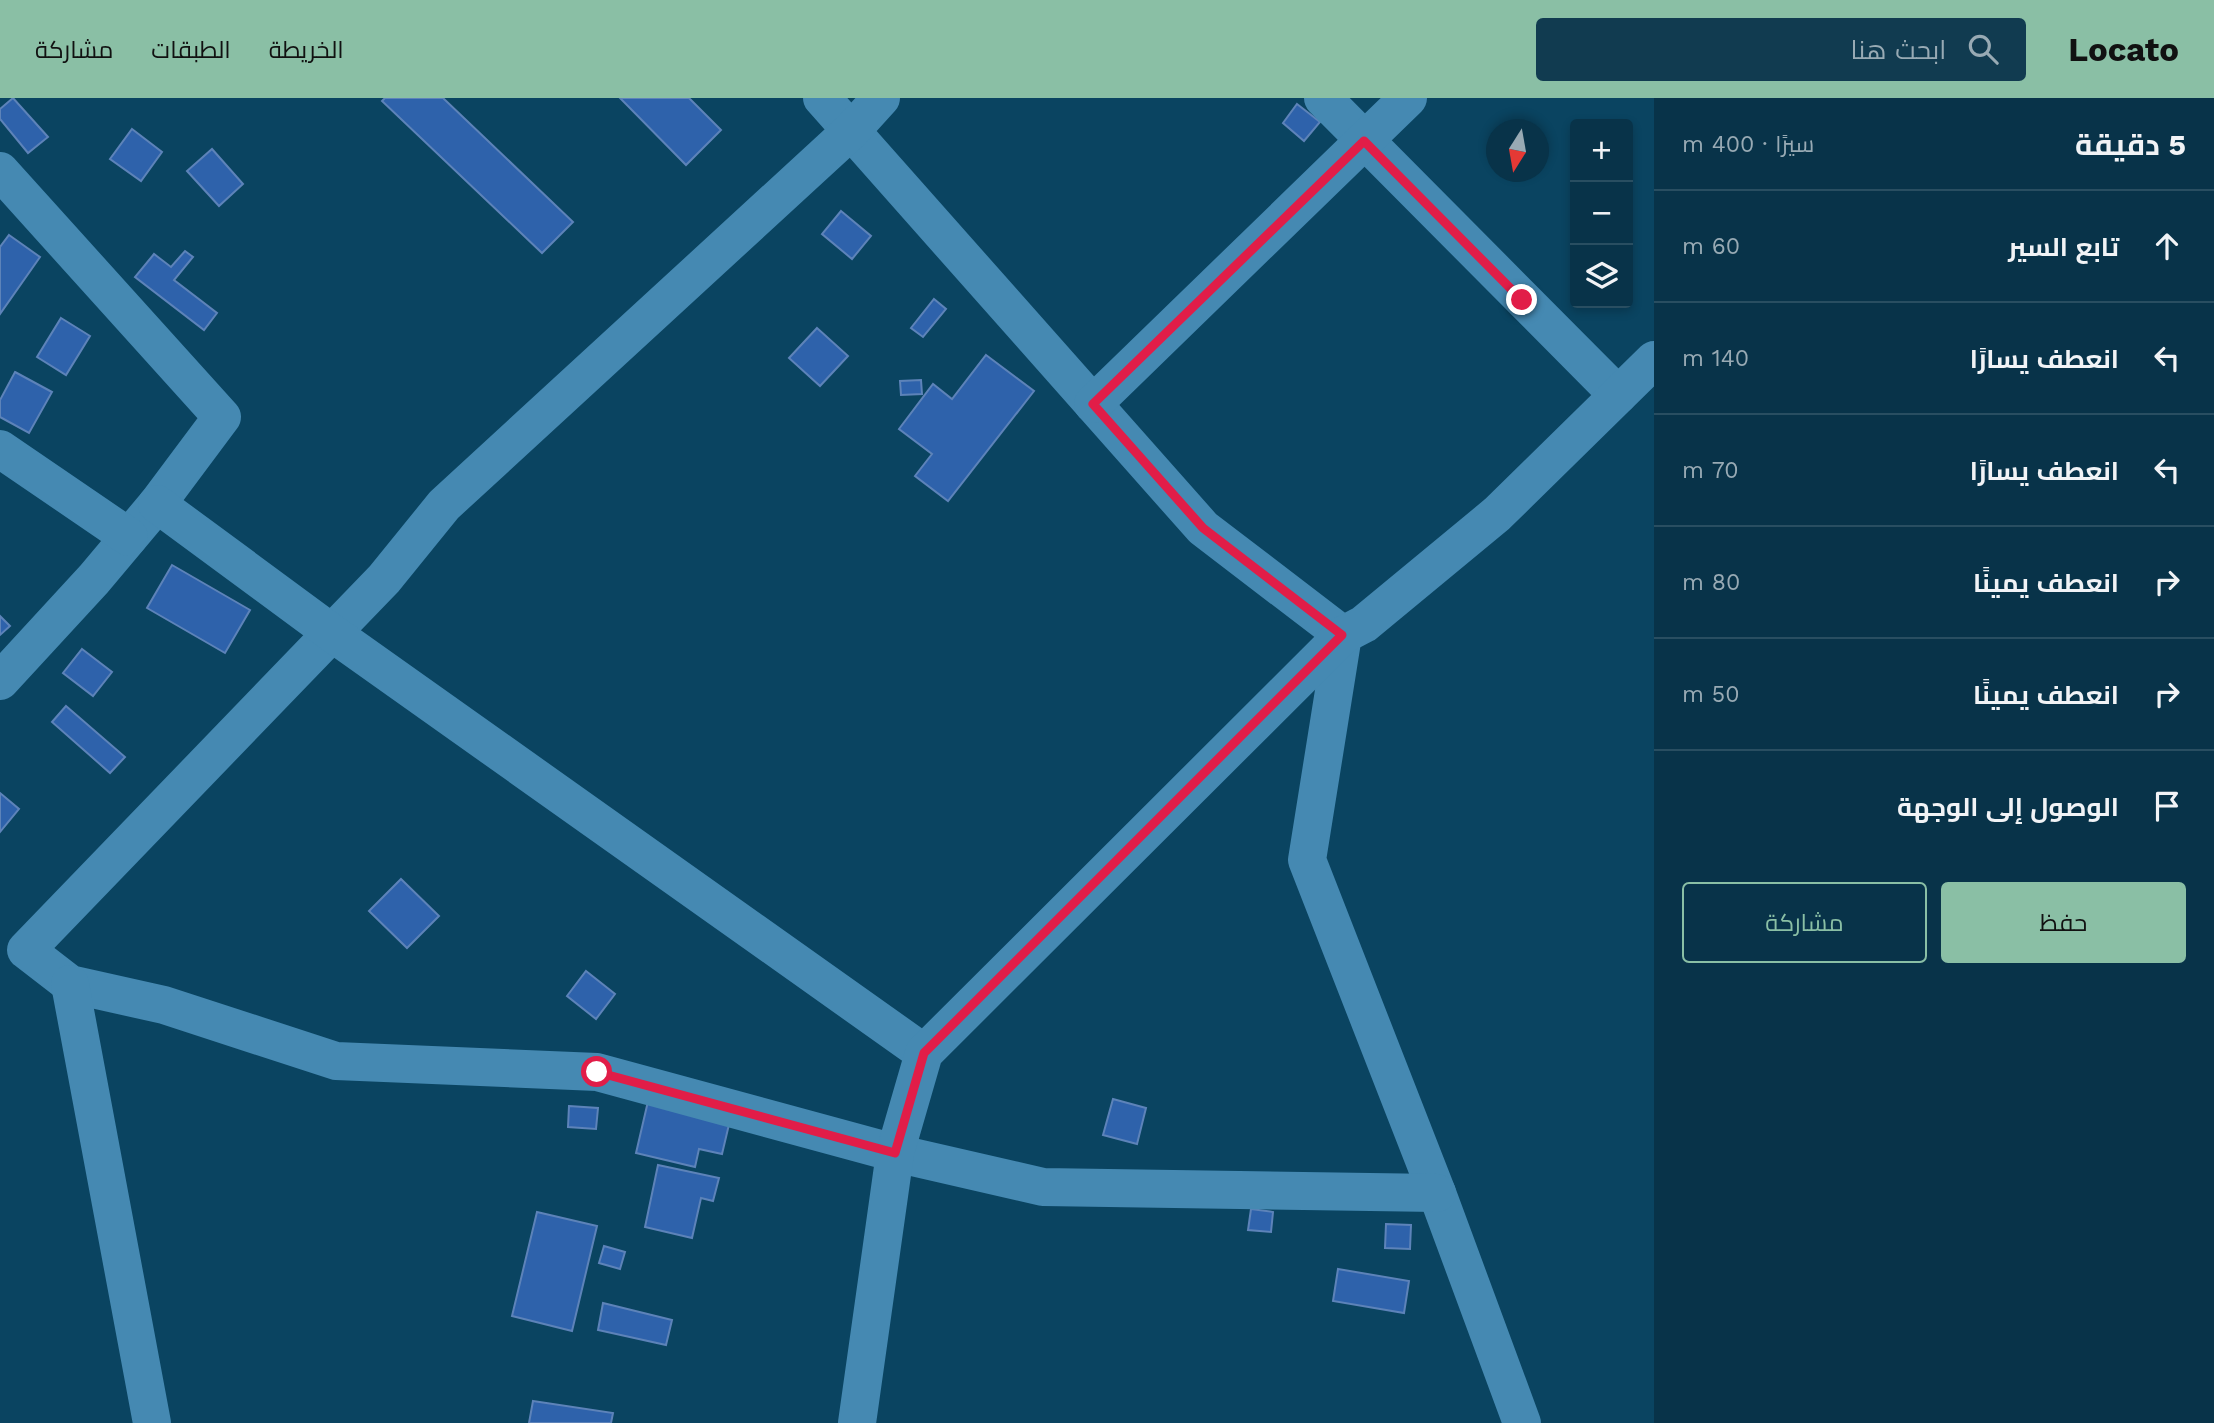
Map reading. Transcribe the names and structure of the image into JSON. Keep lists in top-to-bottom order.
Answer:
{
  "north": "bottom",
  "page": {
    "header": "Locato",
    "search": "ابحث هنا",
    "nav": ["الخريطة", "الطبقات", "مشاركة"],
    "heading": ["5 دقيقة", "سيرًا · 400 m"],
    "map_buttons": ["+", "−"],
    "list": [
      ["تابع السير", "60 m"],
      ["انعطف يسارًا", "140 m"],
      ["انعطف يسارًا", "70 m"],
      ["انعطف يمينًا", "80 m"],
      ["انعطف يمينًا", "50 m"],
      "الوصول إلى الوجهة"
    ],
    "buttons": ["حفظ", "مشاركة"]
  }
}
